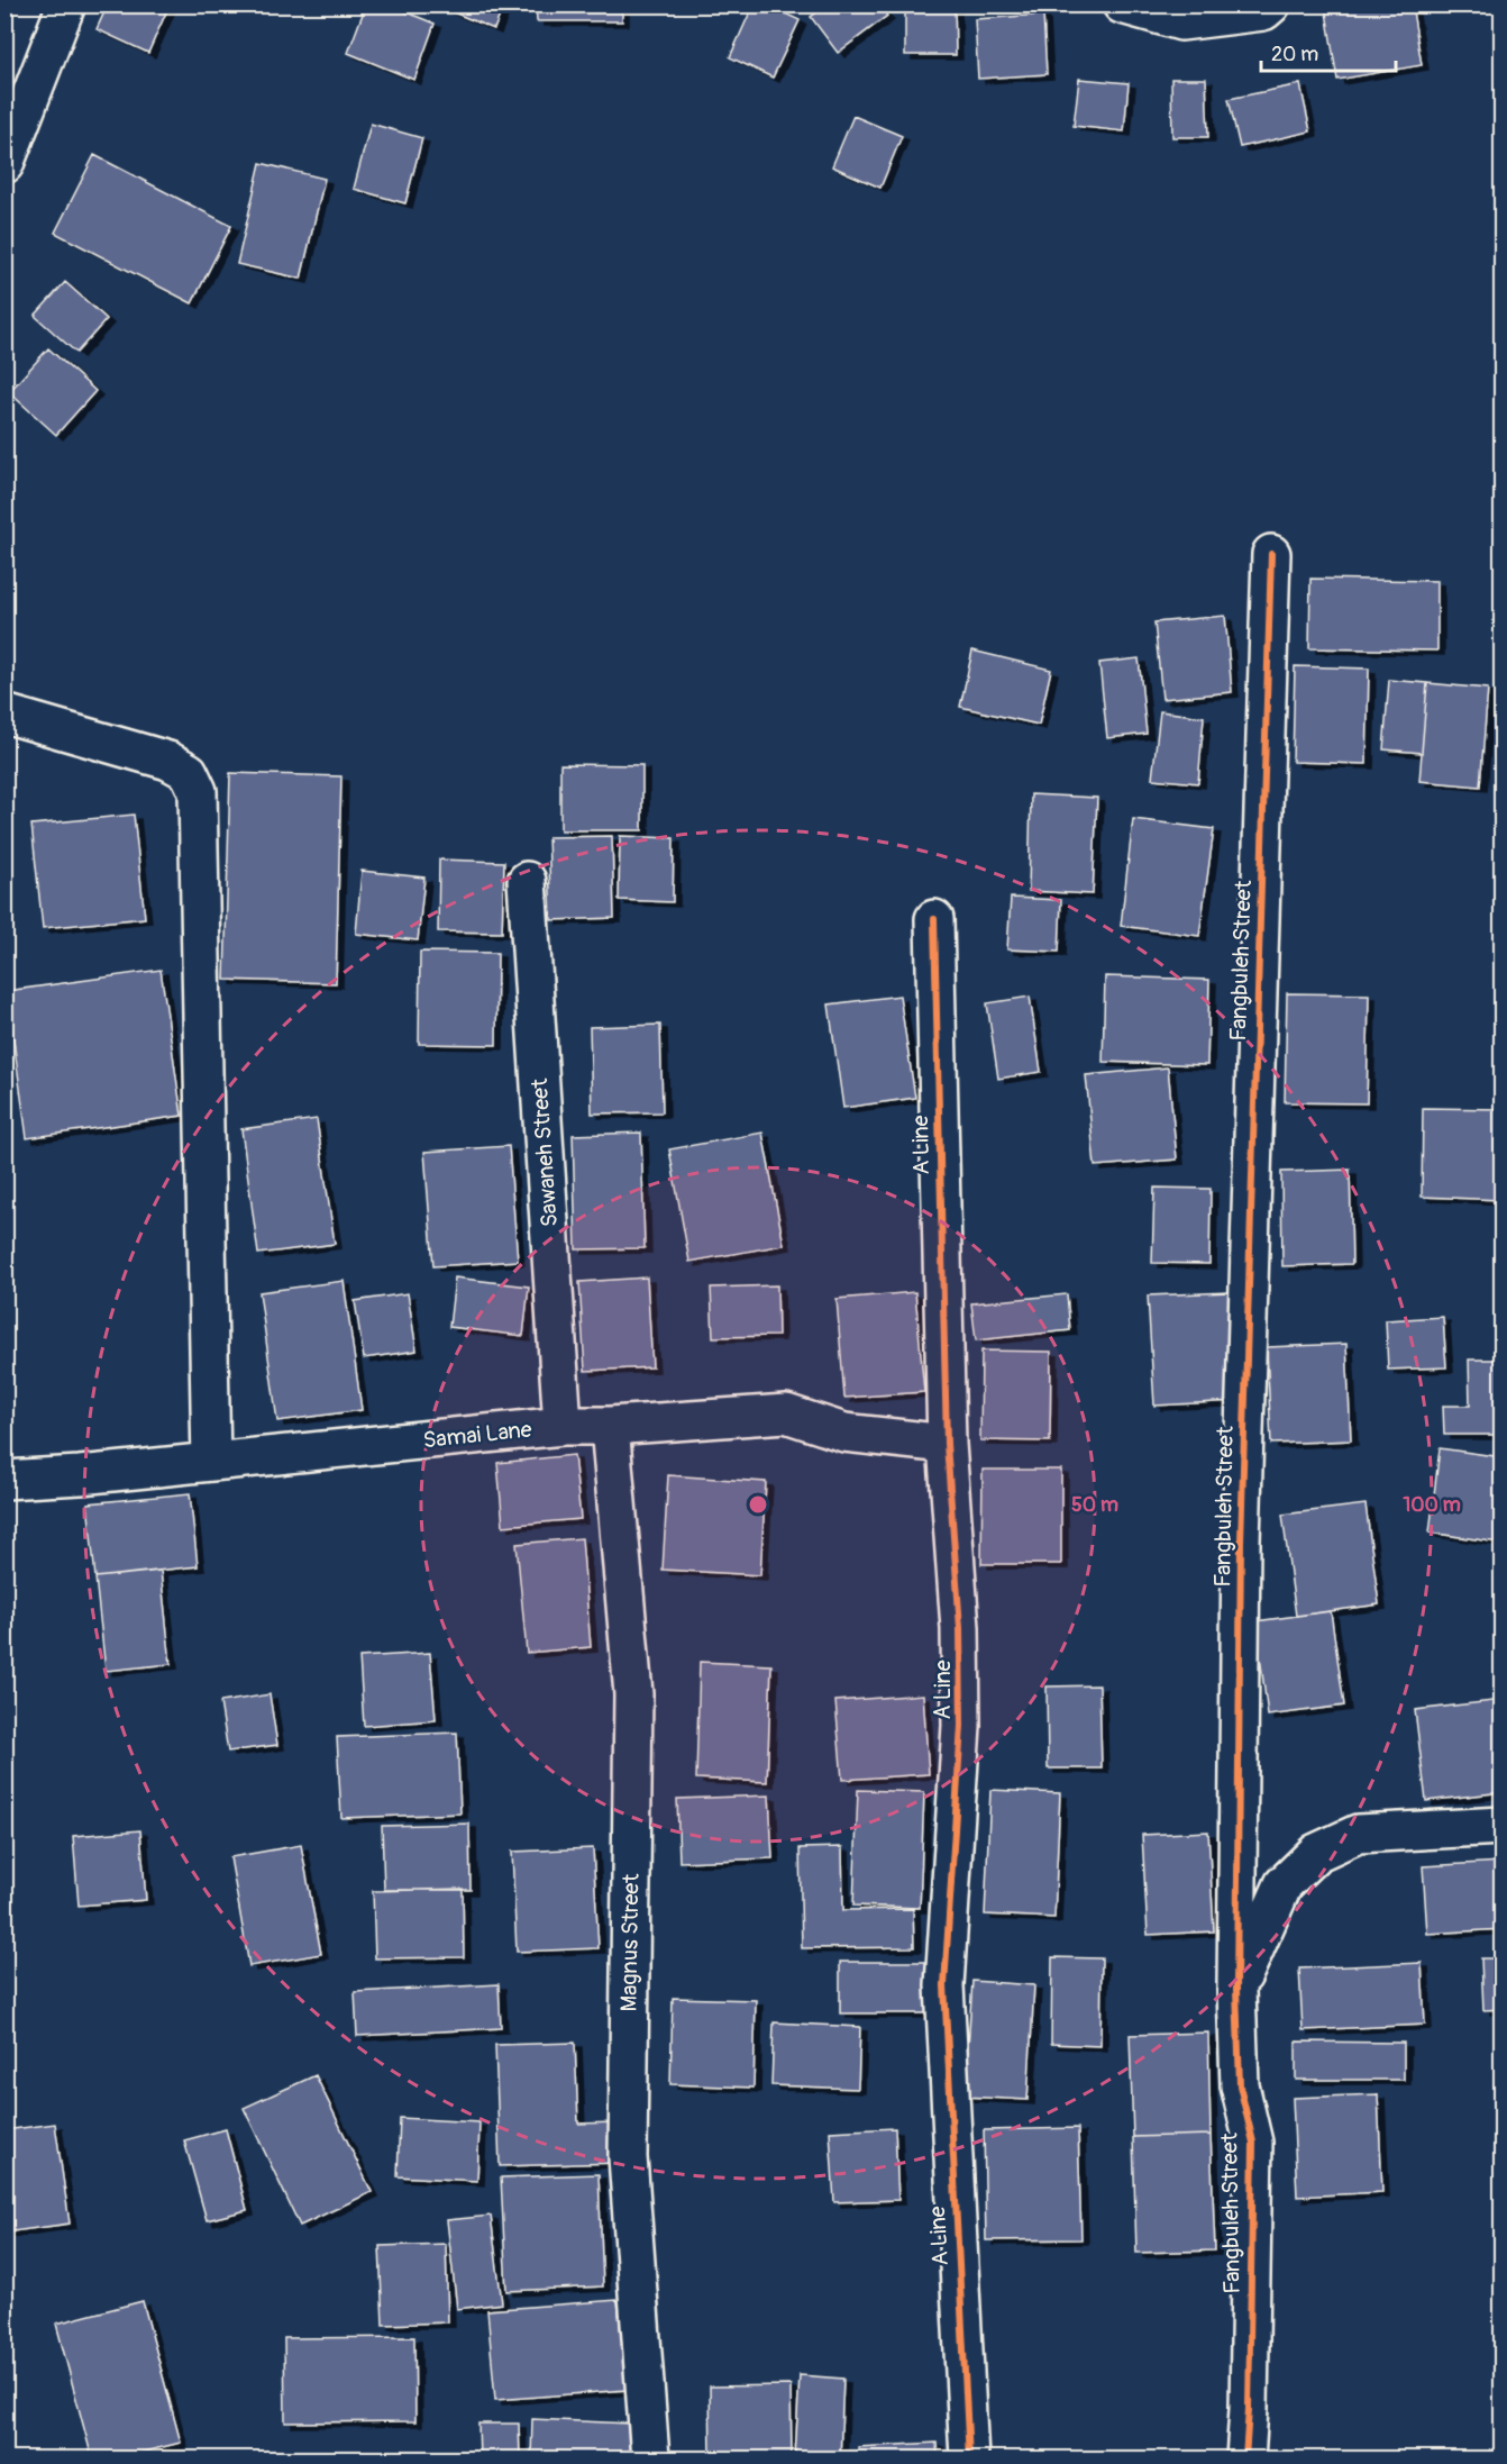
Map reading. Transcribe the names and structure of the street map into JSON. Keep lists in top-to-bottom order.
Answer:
{
  "streets": {
    "street": [
      "Fangbuleh Street",
      "A Line",
      "Sawaneh Street",
      "Samai Lane",
      "Magnus Street"
    ]
  },
  "crossings": [
    ["A Line", "Samai Lane"],
    ["Sawaneh Street", "Samai Lane"],
    ["Samai Lane", "Magnus Street"]
  ],
  "scale_bar": "20 m",
  "rings": ["50 m", "100 m"]
}
